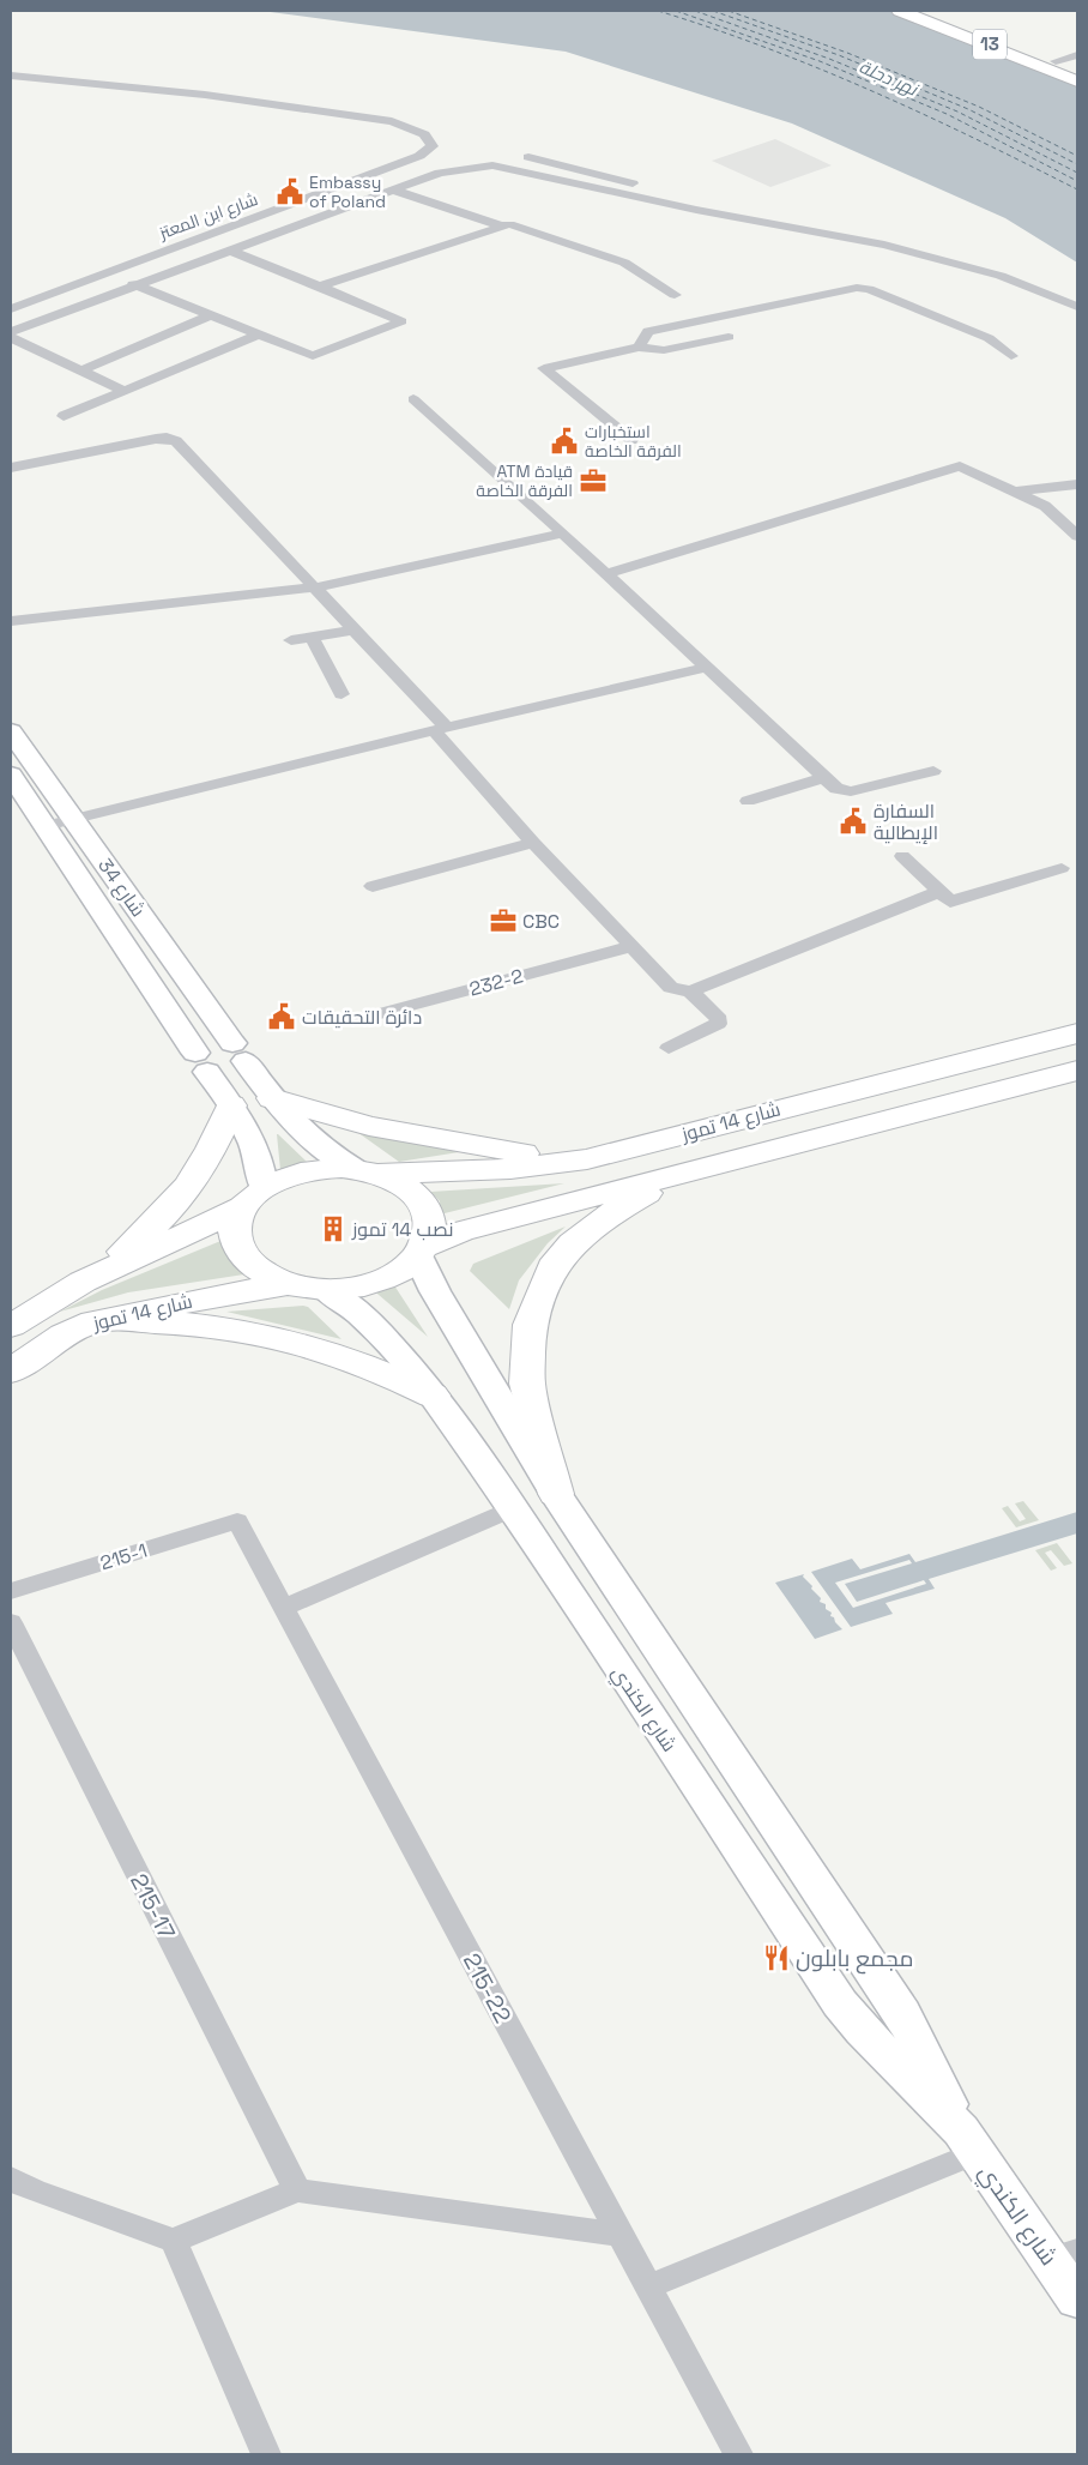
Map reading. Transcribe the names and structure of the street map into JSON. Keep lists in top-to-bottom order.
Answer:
{
  "streets": {
    "main road": ["13", "شارع 14 تموز"],
    "street": [
      "شارع ابن المعتز",
      "شارع 34",
      "232-2",
      "215-1",
      "شارع الكندي",
      "215-17",
      "215-22"
    ]
  },
  "crossings": [
    ["شارع 34", "شارع 14 تموز"],
    ["شارع 34", "شارع الكندي"],
    ["شارع 14 تموز", "شارع الكندي"],
    ["215-1", "215-22"]
  ],
  "water": ["نهر دجلة"],
  "places": {
    "public building": [
      "Embassy of Poland",
      "استخبارات الفرقة الخاصة",
      "السفارة الإيطالية",
      "دائرة التحقيقات"
    ],
    "office": ["ATM قيادة الفرقة الخاصة", "CBC"],
    "building": ["نصب 14 تموز"],
    "restaurant": ["مجمع بابلون"]
  }
}
